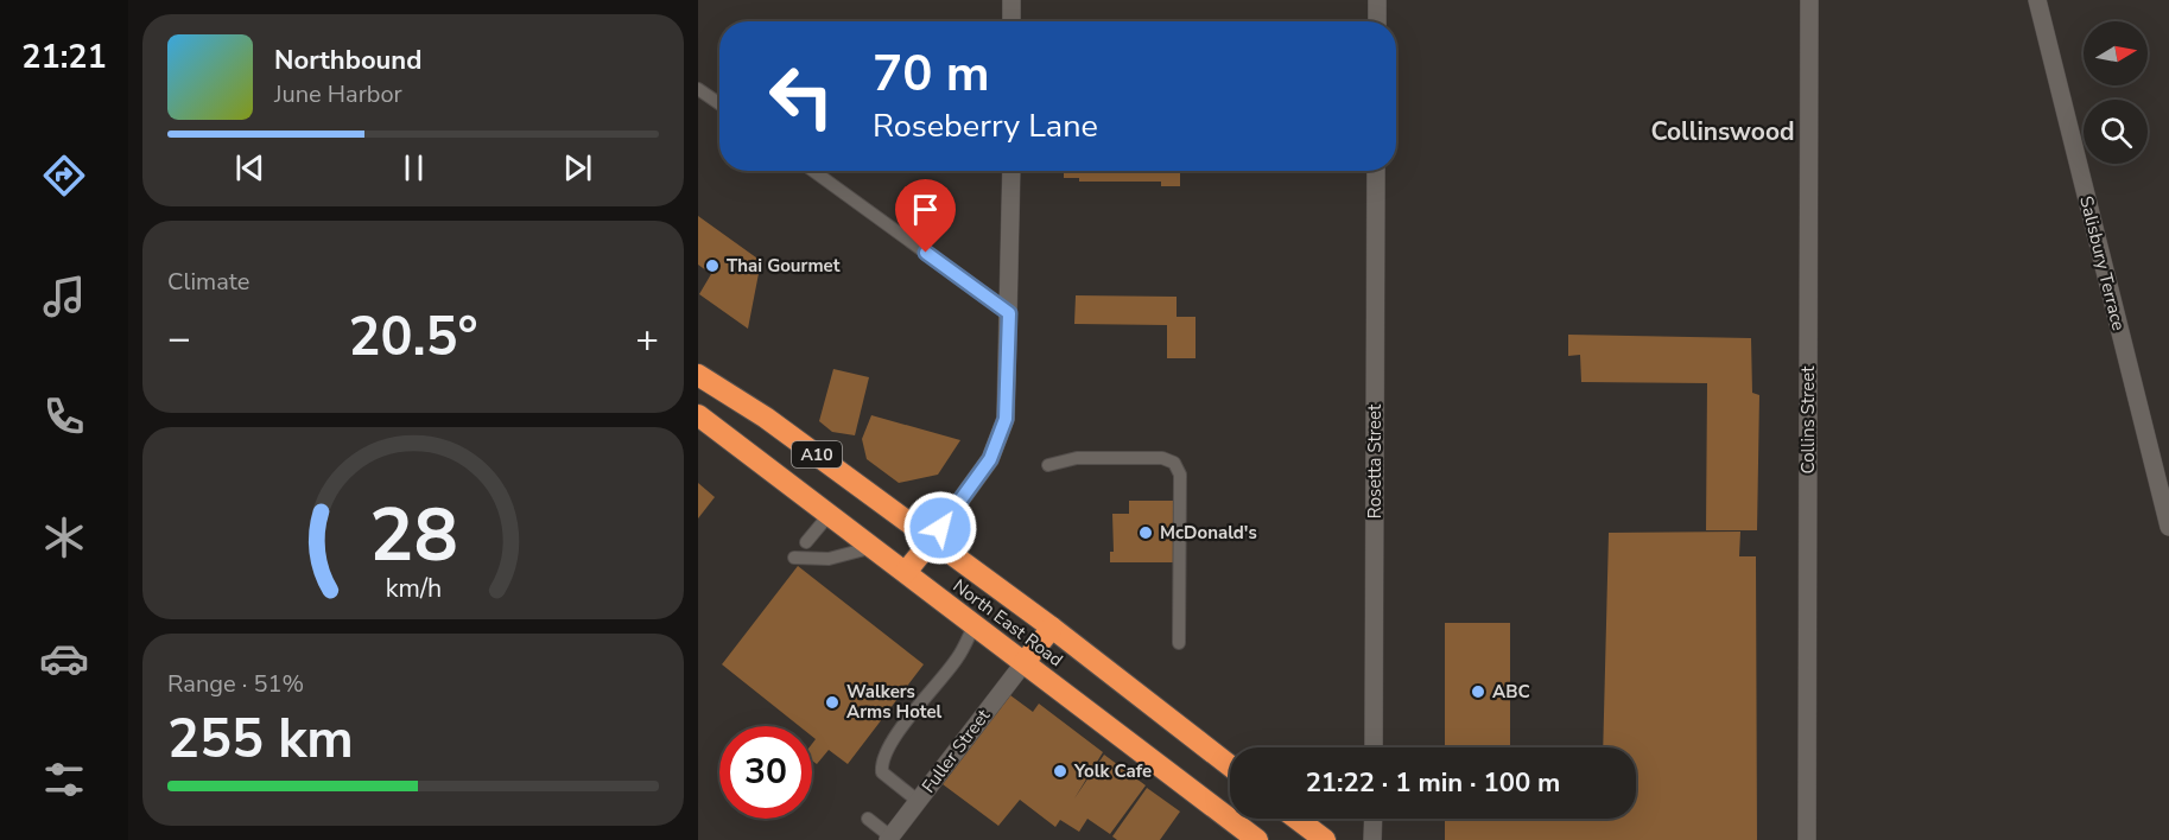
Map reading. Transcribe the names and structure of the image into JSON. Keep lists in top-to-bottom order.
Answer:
{
  "streets": {
    "highway": ["A10", "North East Road"],
    "street": [
      "Salisbury Terrace",
      "Collins Street",
      "Rosetta Street",
      "Fuller Street"
    ]
  },
  "crossings": [
    ["North East Road", "Fuller Street"]
  ],
  "districts": ["Collinswood"],
  "places": [
    "Thai Gourmet",
    "McDonald's",
    "ABC",
    "Walkers Arms Hotel",
    "Yolk Cafe"
  ],
  "north": "right",
  "page": {
    "tabs": "21:21",
    "turn": ["70 m", "Roseberry Lane"],
    "song": ["Northbound", "June Harbor"],
    "tile": [
      "Climate",
      ["Range · 51%", "255 km"]
    ],
    "heat": ["−", "20.5°", "+"],
    "limit": "30",
    "trip": "21:22 · 1 min · 100 m",
    "gauge": ["28", "km/h"]
  }
}
